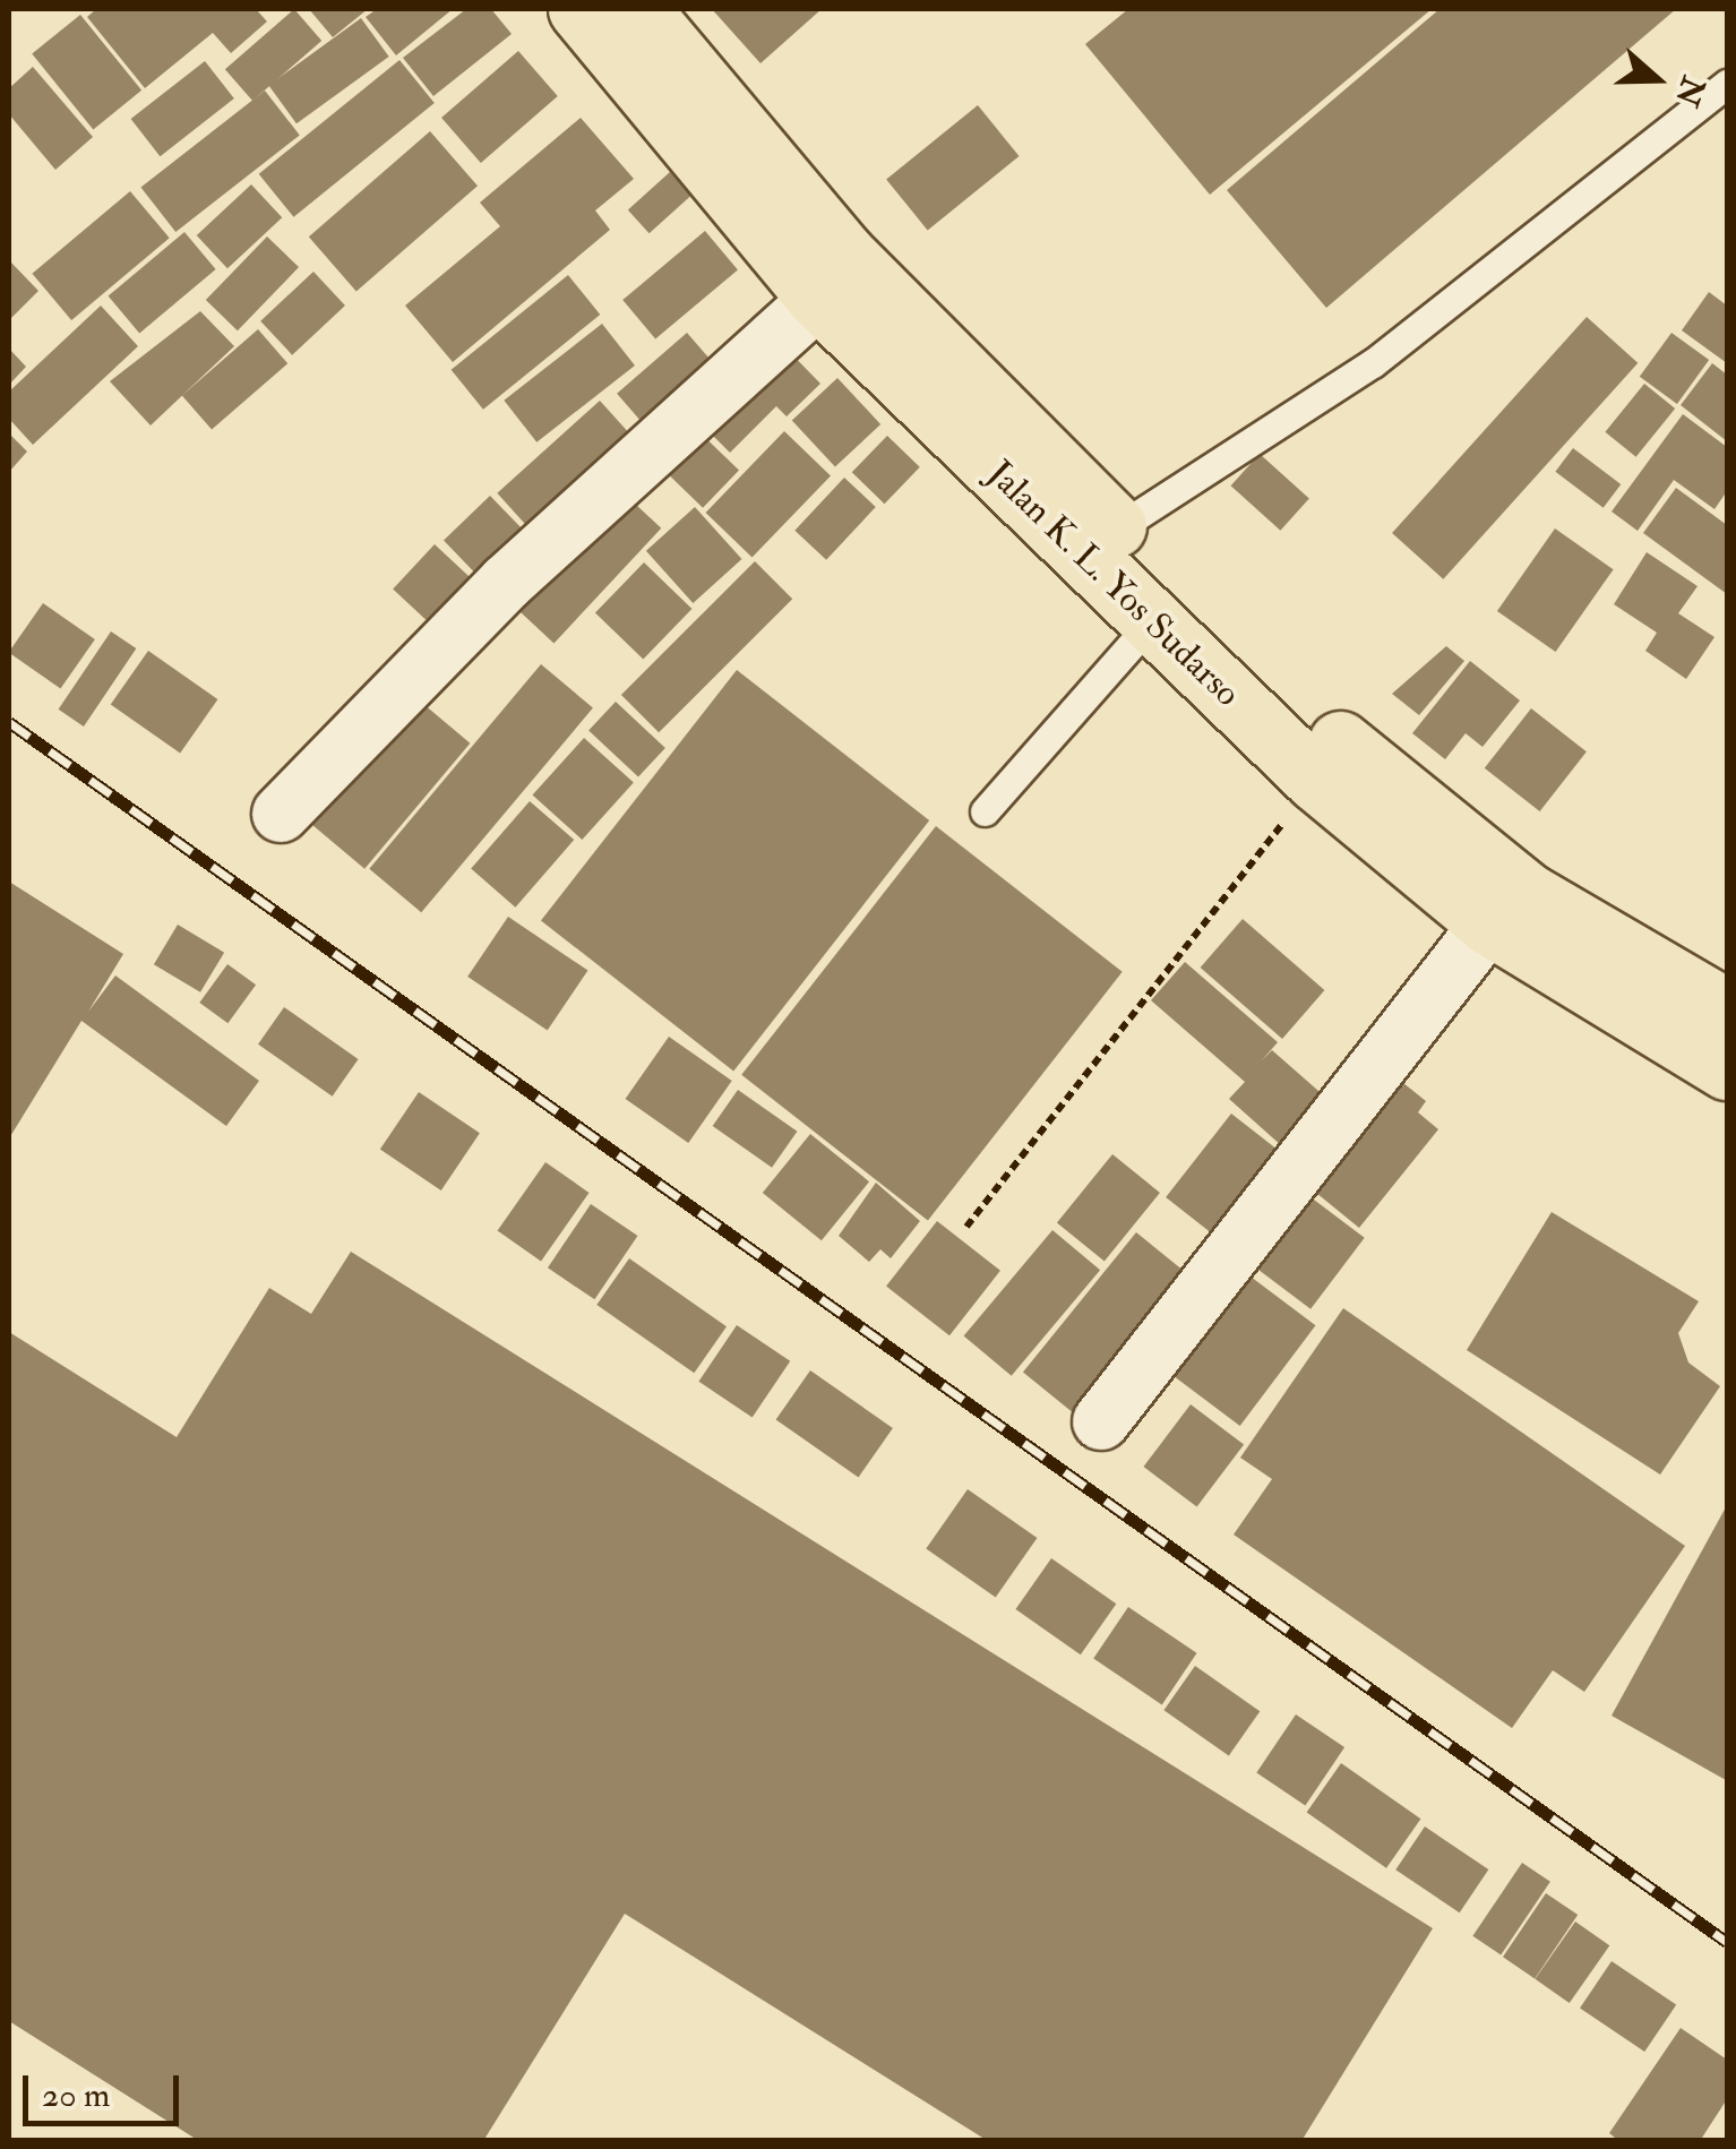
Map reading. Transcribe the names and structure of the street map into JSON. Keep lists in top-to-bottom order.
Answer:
{
  "streets": {
    "highway": ["Jalan K. L. Yos Sudarso"]
  },
  "scale_bar": "20 m",
  "north": "right"
}
